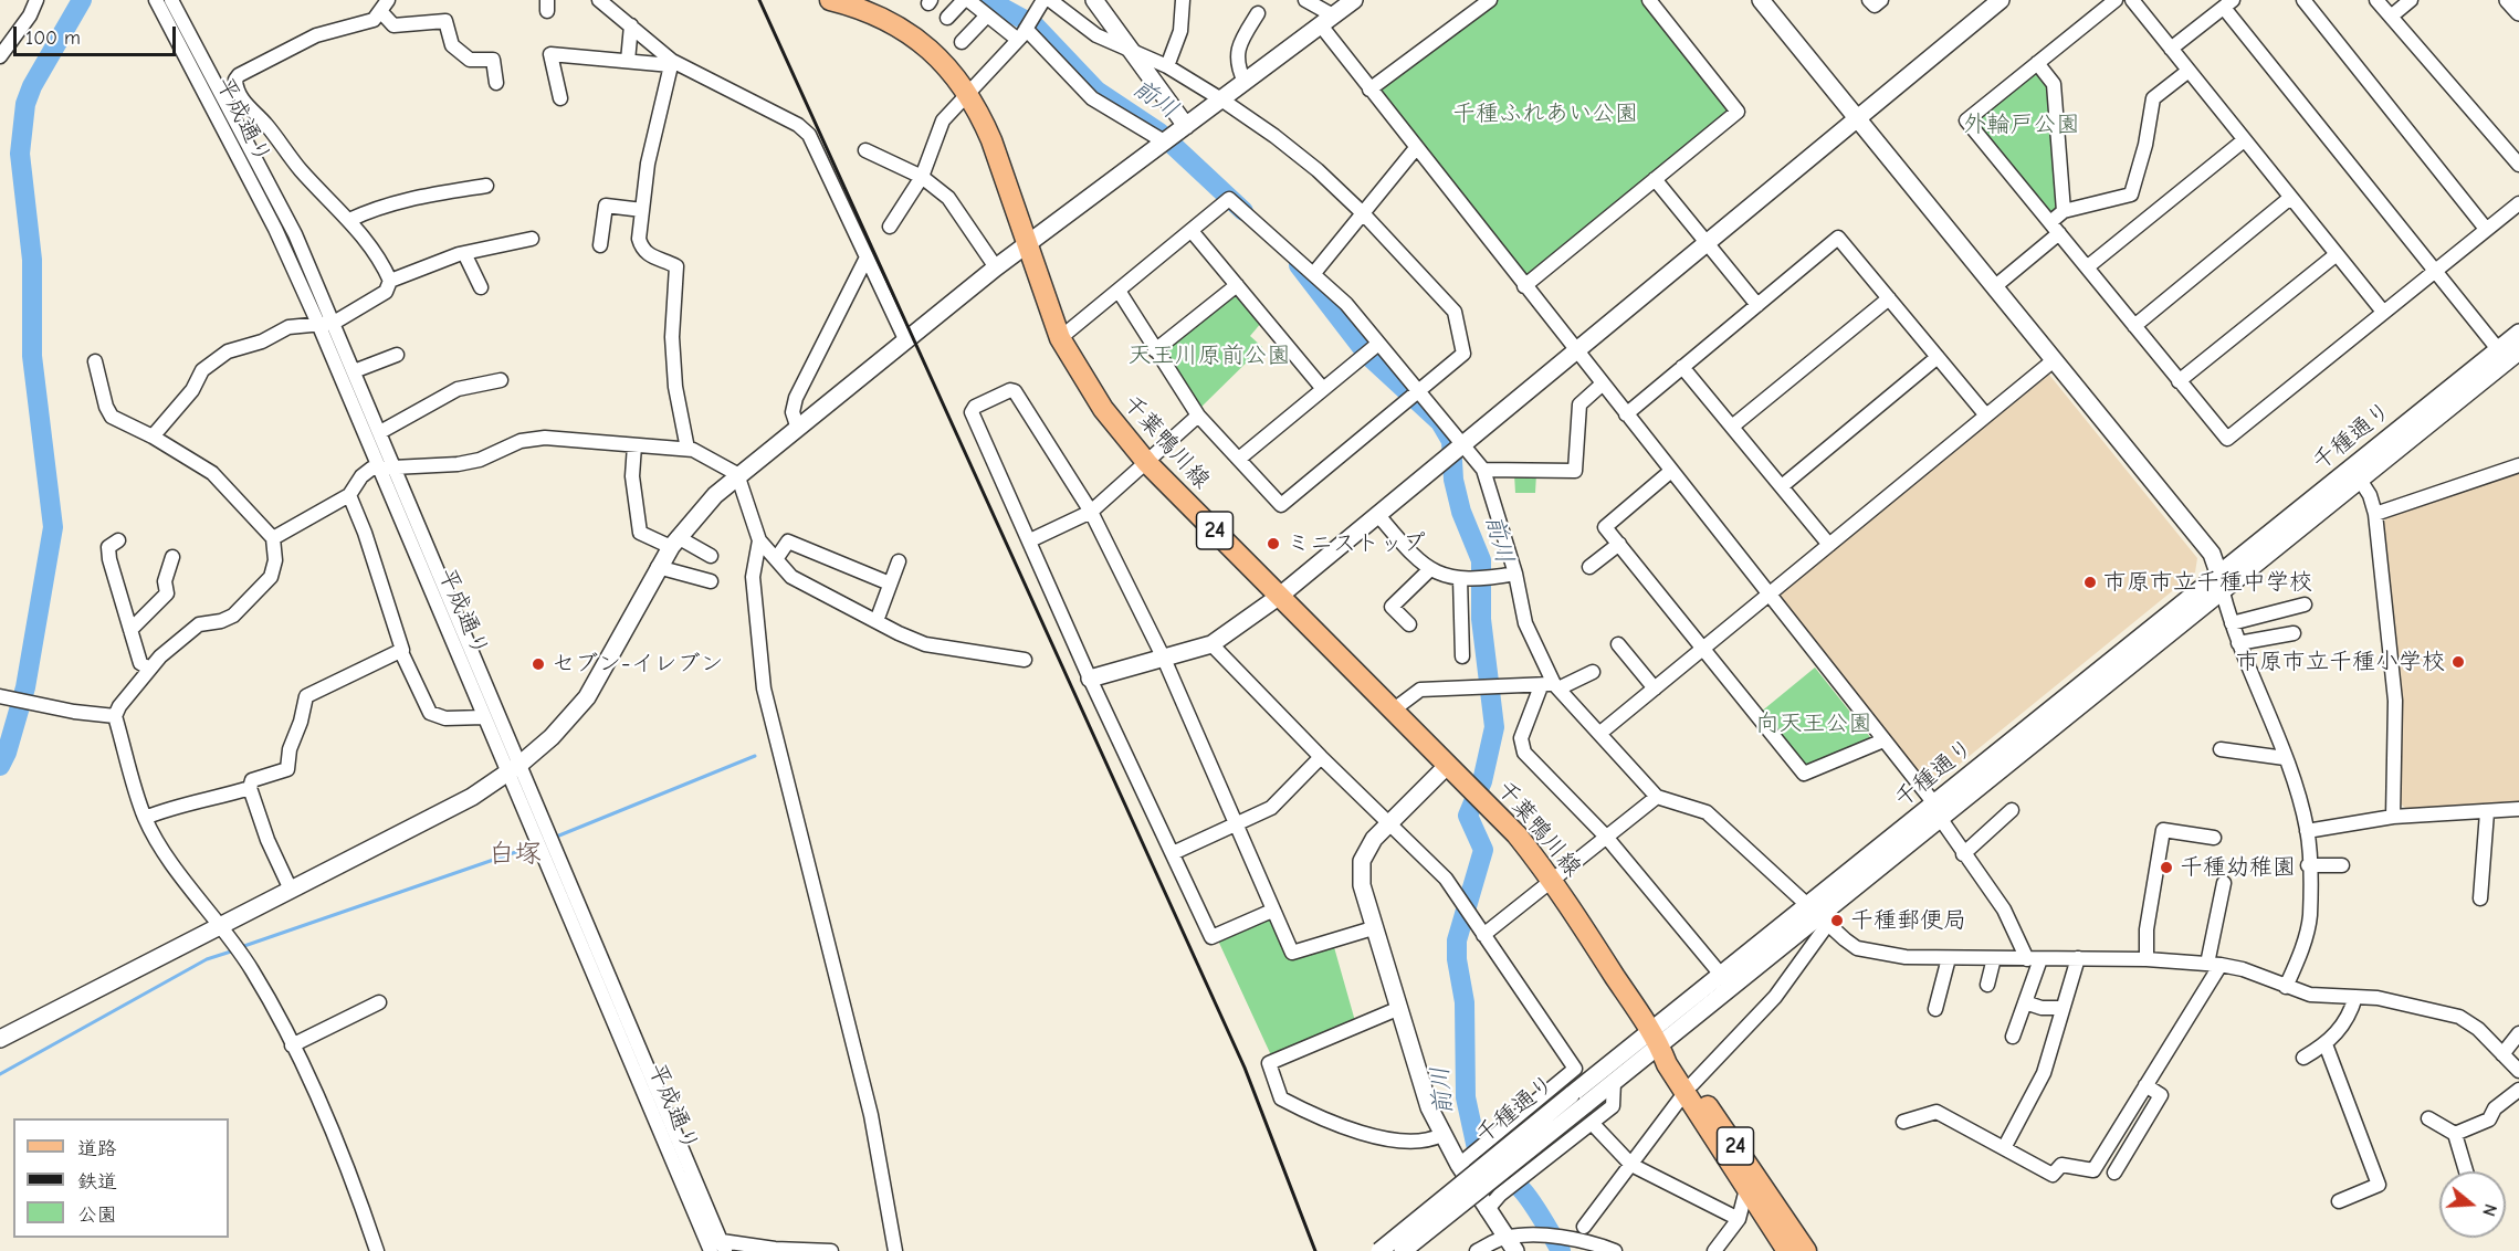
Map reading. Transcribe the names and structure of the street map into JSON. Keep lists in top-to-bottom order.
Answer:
{
  "streets": {
    "main road": ["千葉鴨川線", "24"],
    "street": ["平成通り", "千種通り"]
  },
  "crossings": [
    ["千種通り", "千葉鴨川線"]
  ],
  "districts": ["白塚"],
  "water": ["前川"],
  "parks": [
    "千種ふれあい公園",
    "外輪戸公園",
    "天王川原前公園",
    "向天王公園"
  ],
  "places": [
    "ミニストップ",
    "市原市立千種中学校",
    "市原市立千種小学校",
    "セブン-イレブン",
    "千種幼稚園",
    "千種郵便局"
  ],
  "legend": ["道路", "鉄道", "公園"],
  "scale_bar": "100 m",
  "north": "right"
}
